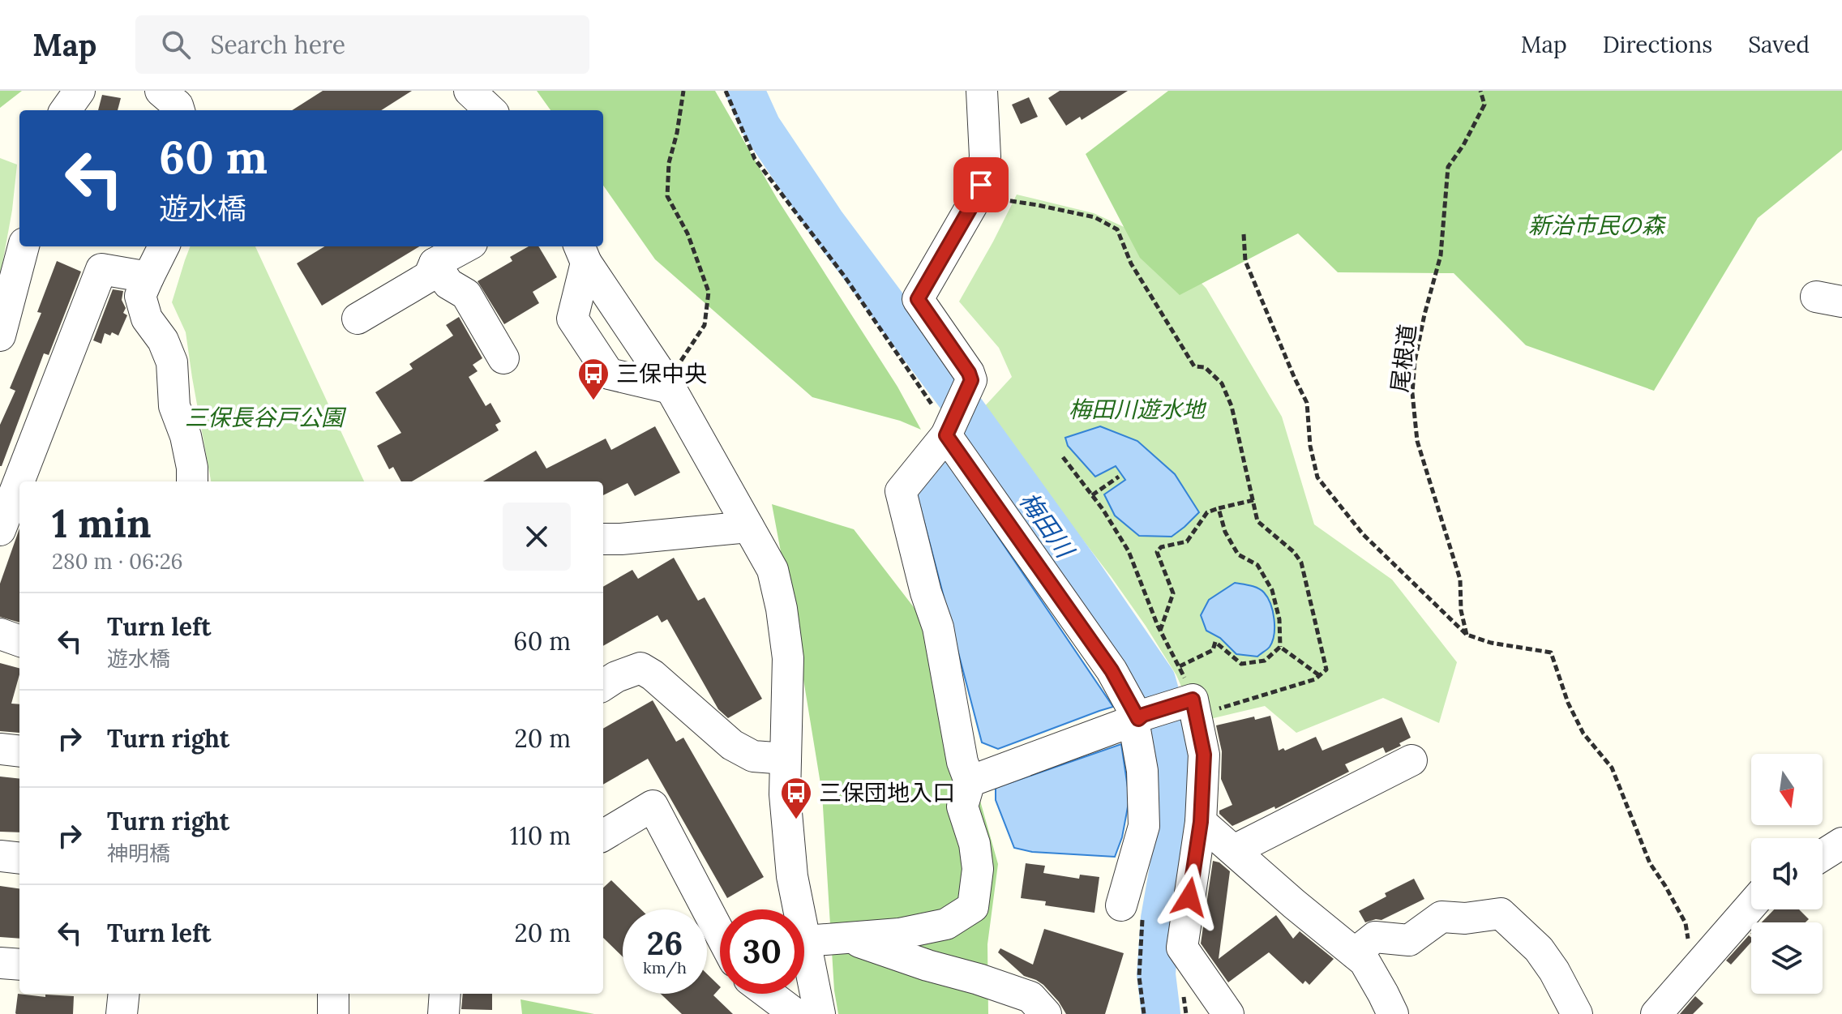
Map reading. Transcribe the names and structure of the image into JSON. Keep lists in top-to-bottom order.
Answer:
{
  "streets": {
    "path": ["尾根道"]
  },
  "water": ["梅田川"],
  "parks": ["新治市民の森", "梅田川遊水地", "三保長谷戸公園"],
  "places": {
    "bus stop": ["三保中央", "三保団地入口"]
  },
  "north": "bottom",
  "page": {
    "header": "Map",
    "search": "Search here",
    "nav": ["Map", "Directions", "Saved"],
    "turn": ["60 m", "遊水橋"],
    "heading": ["1 min", "280 m · 06:26"],
    "list": [
      {
        "name": "Turn left",
        "note": "遊水橋",
        "value": "60 m"
      },
      {
        "name": "Turn right",
        "value": "20 m"
      },
      {
        "name": "Turn right",
        "note": "神明橋",
        "value": "110 m"
      },
      {
        "name": "Turn left",
        "value": "20 m"
      }
    ],
    "speed": "26 km/h",
    "limit": "30"
  }
}
